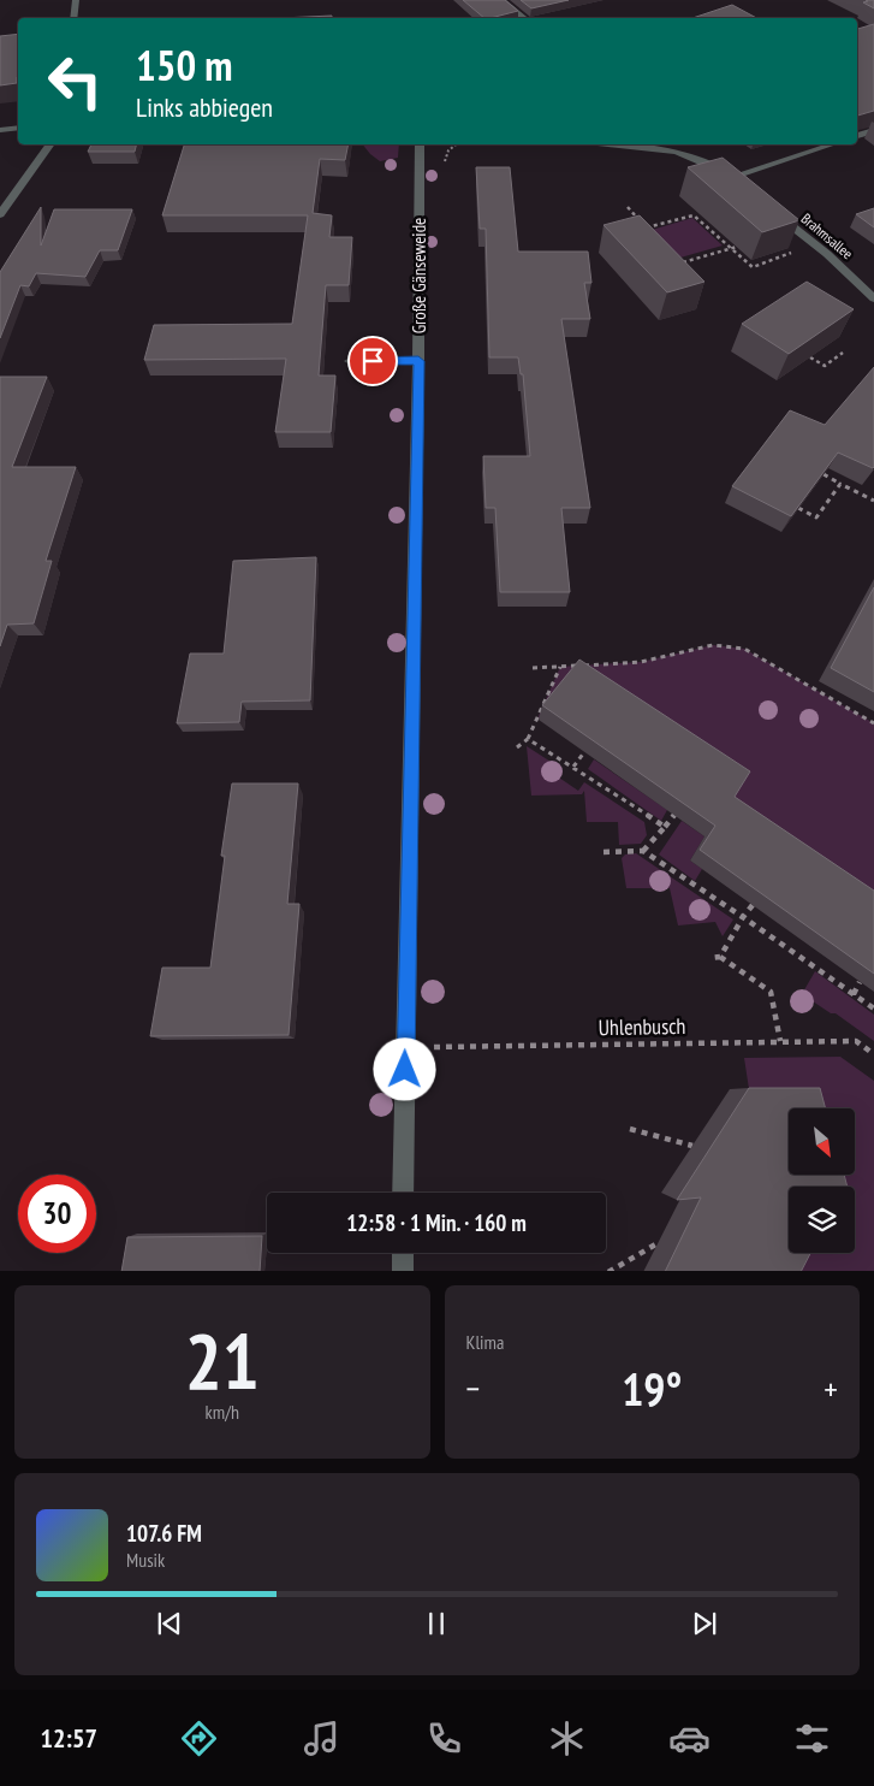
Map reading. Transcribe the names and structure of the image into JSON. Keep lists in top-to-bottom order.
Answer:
{
  "streets": {
    "street": ["Brahmsallee", "Große Gänseweide"],
    "path": ["Uhlenbusch"]
  },
  "crossings": [
    ["Große Gänseweide", "Uhlenbusch"]
  ],
  "north": "bottom right",
  "page": {
    "turn": ["150 m", "Links abbiegen"],
    "limit": "30",
    "trip": "12:58 · 1 Min. · 160 m",
    "tile": [
      ["21", "km/h"],
      "Klima"
    ],
    "heat": ["−", "19°", "+"],
    "song": ["107.6 FM", "Musik"],
    "tabs": "12:57"
  }
}
